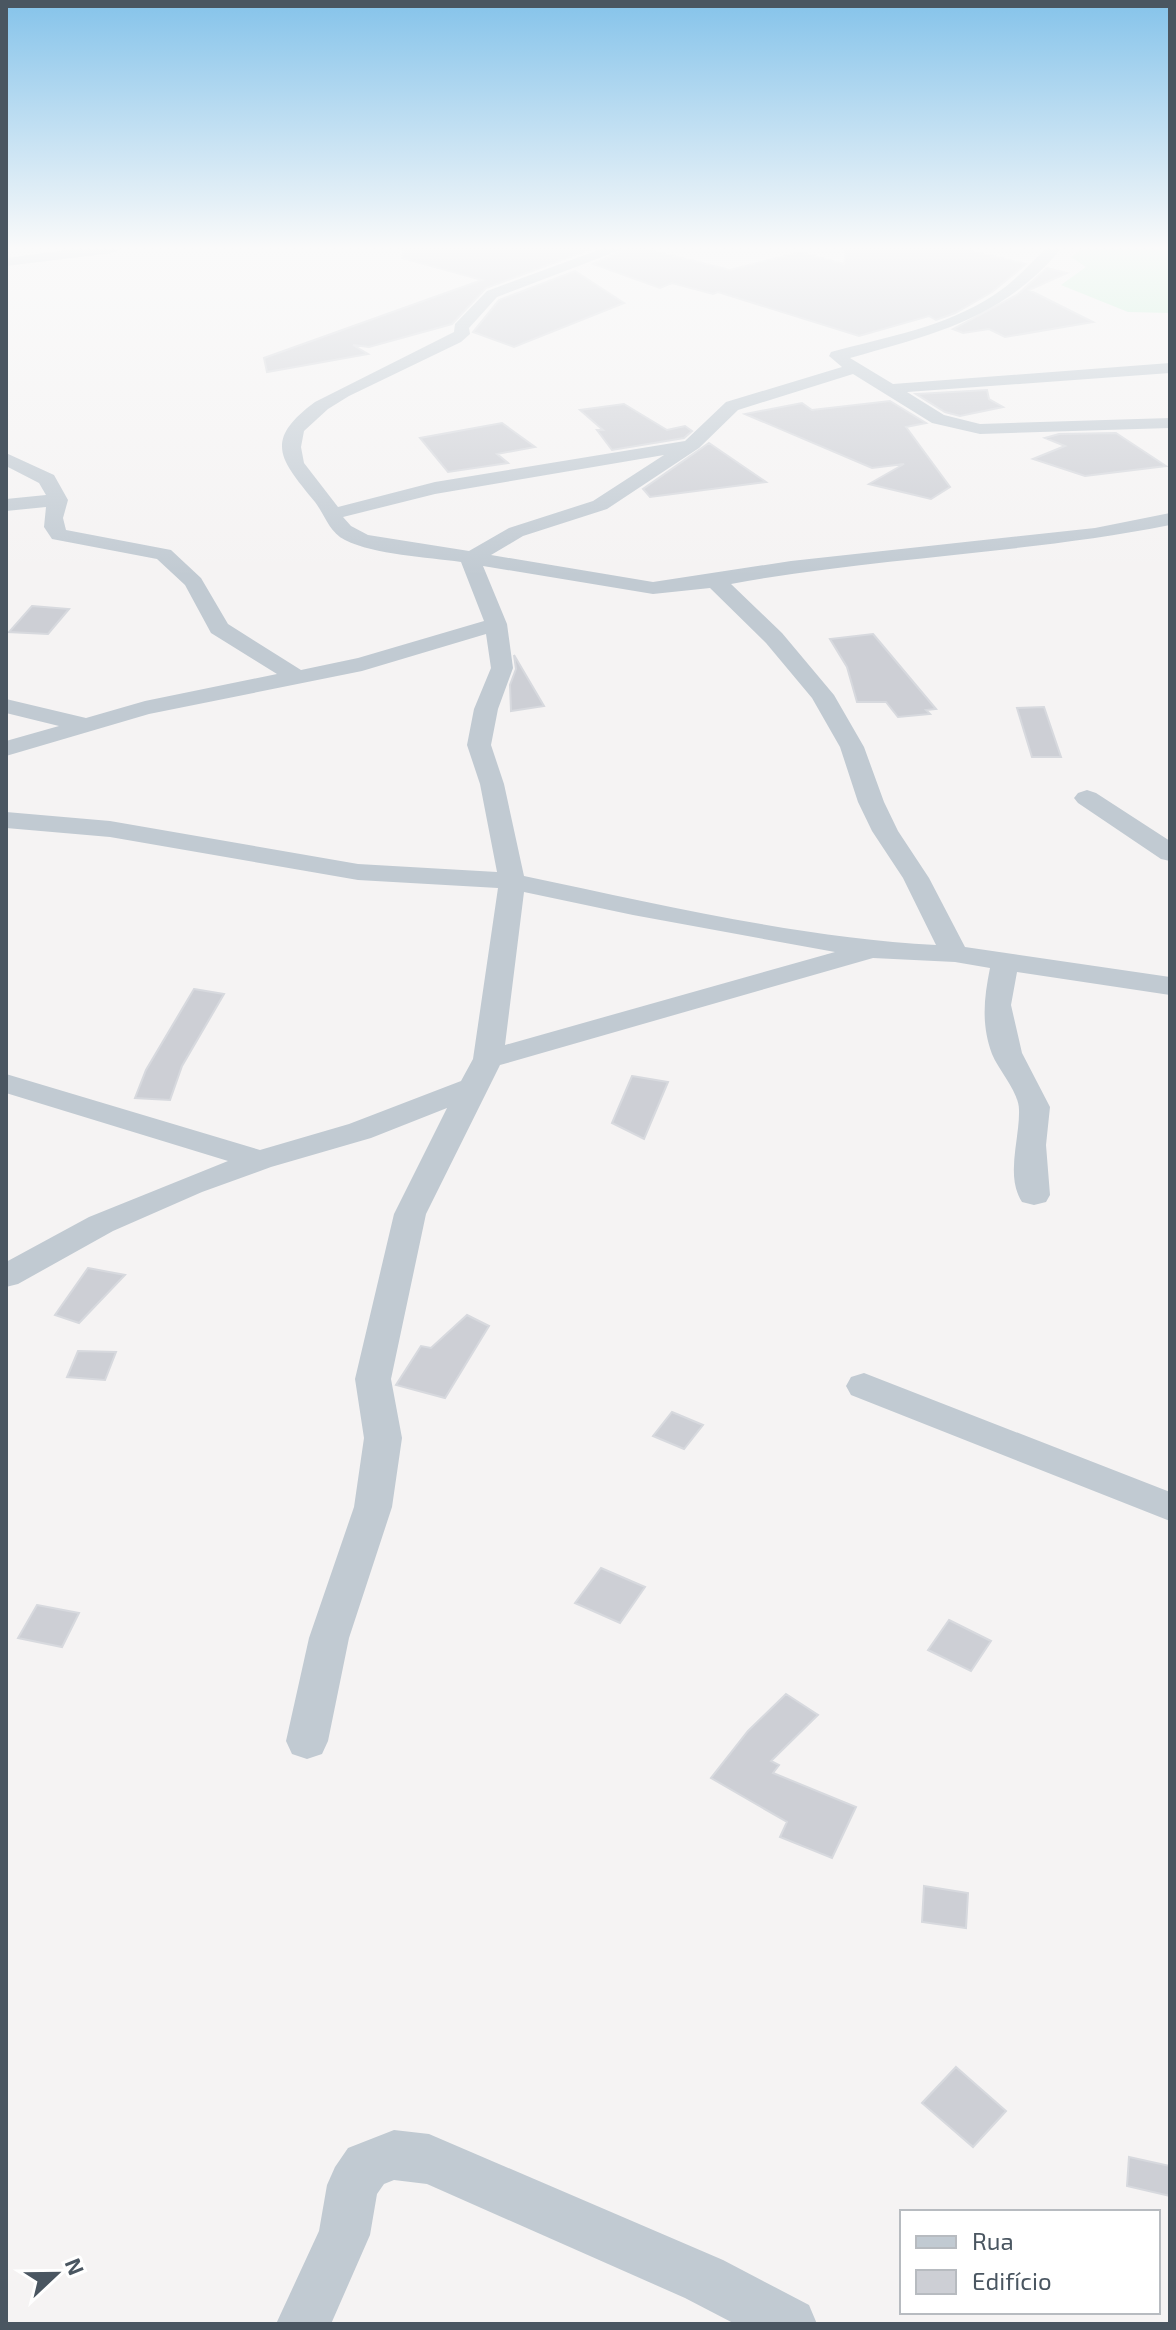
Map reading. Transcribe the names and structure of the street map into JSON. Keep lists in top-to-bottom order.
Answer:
{
  "legend": ["Rua", "Edifício"],
  "north": "right"
}
